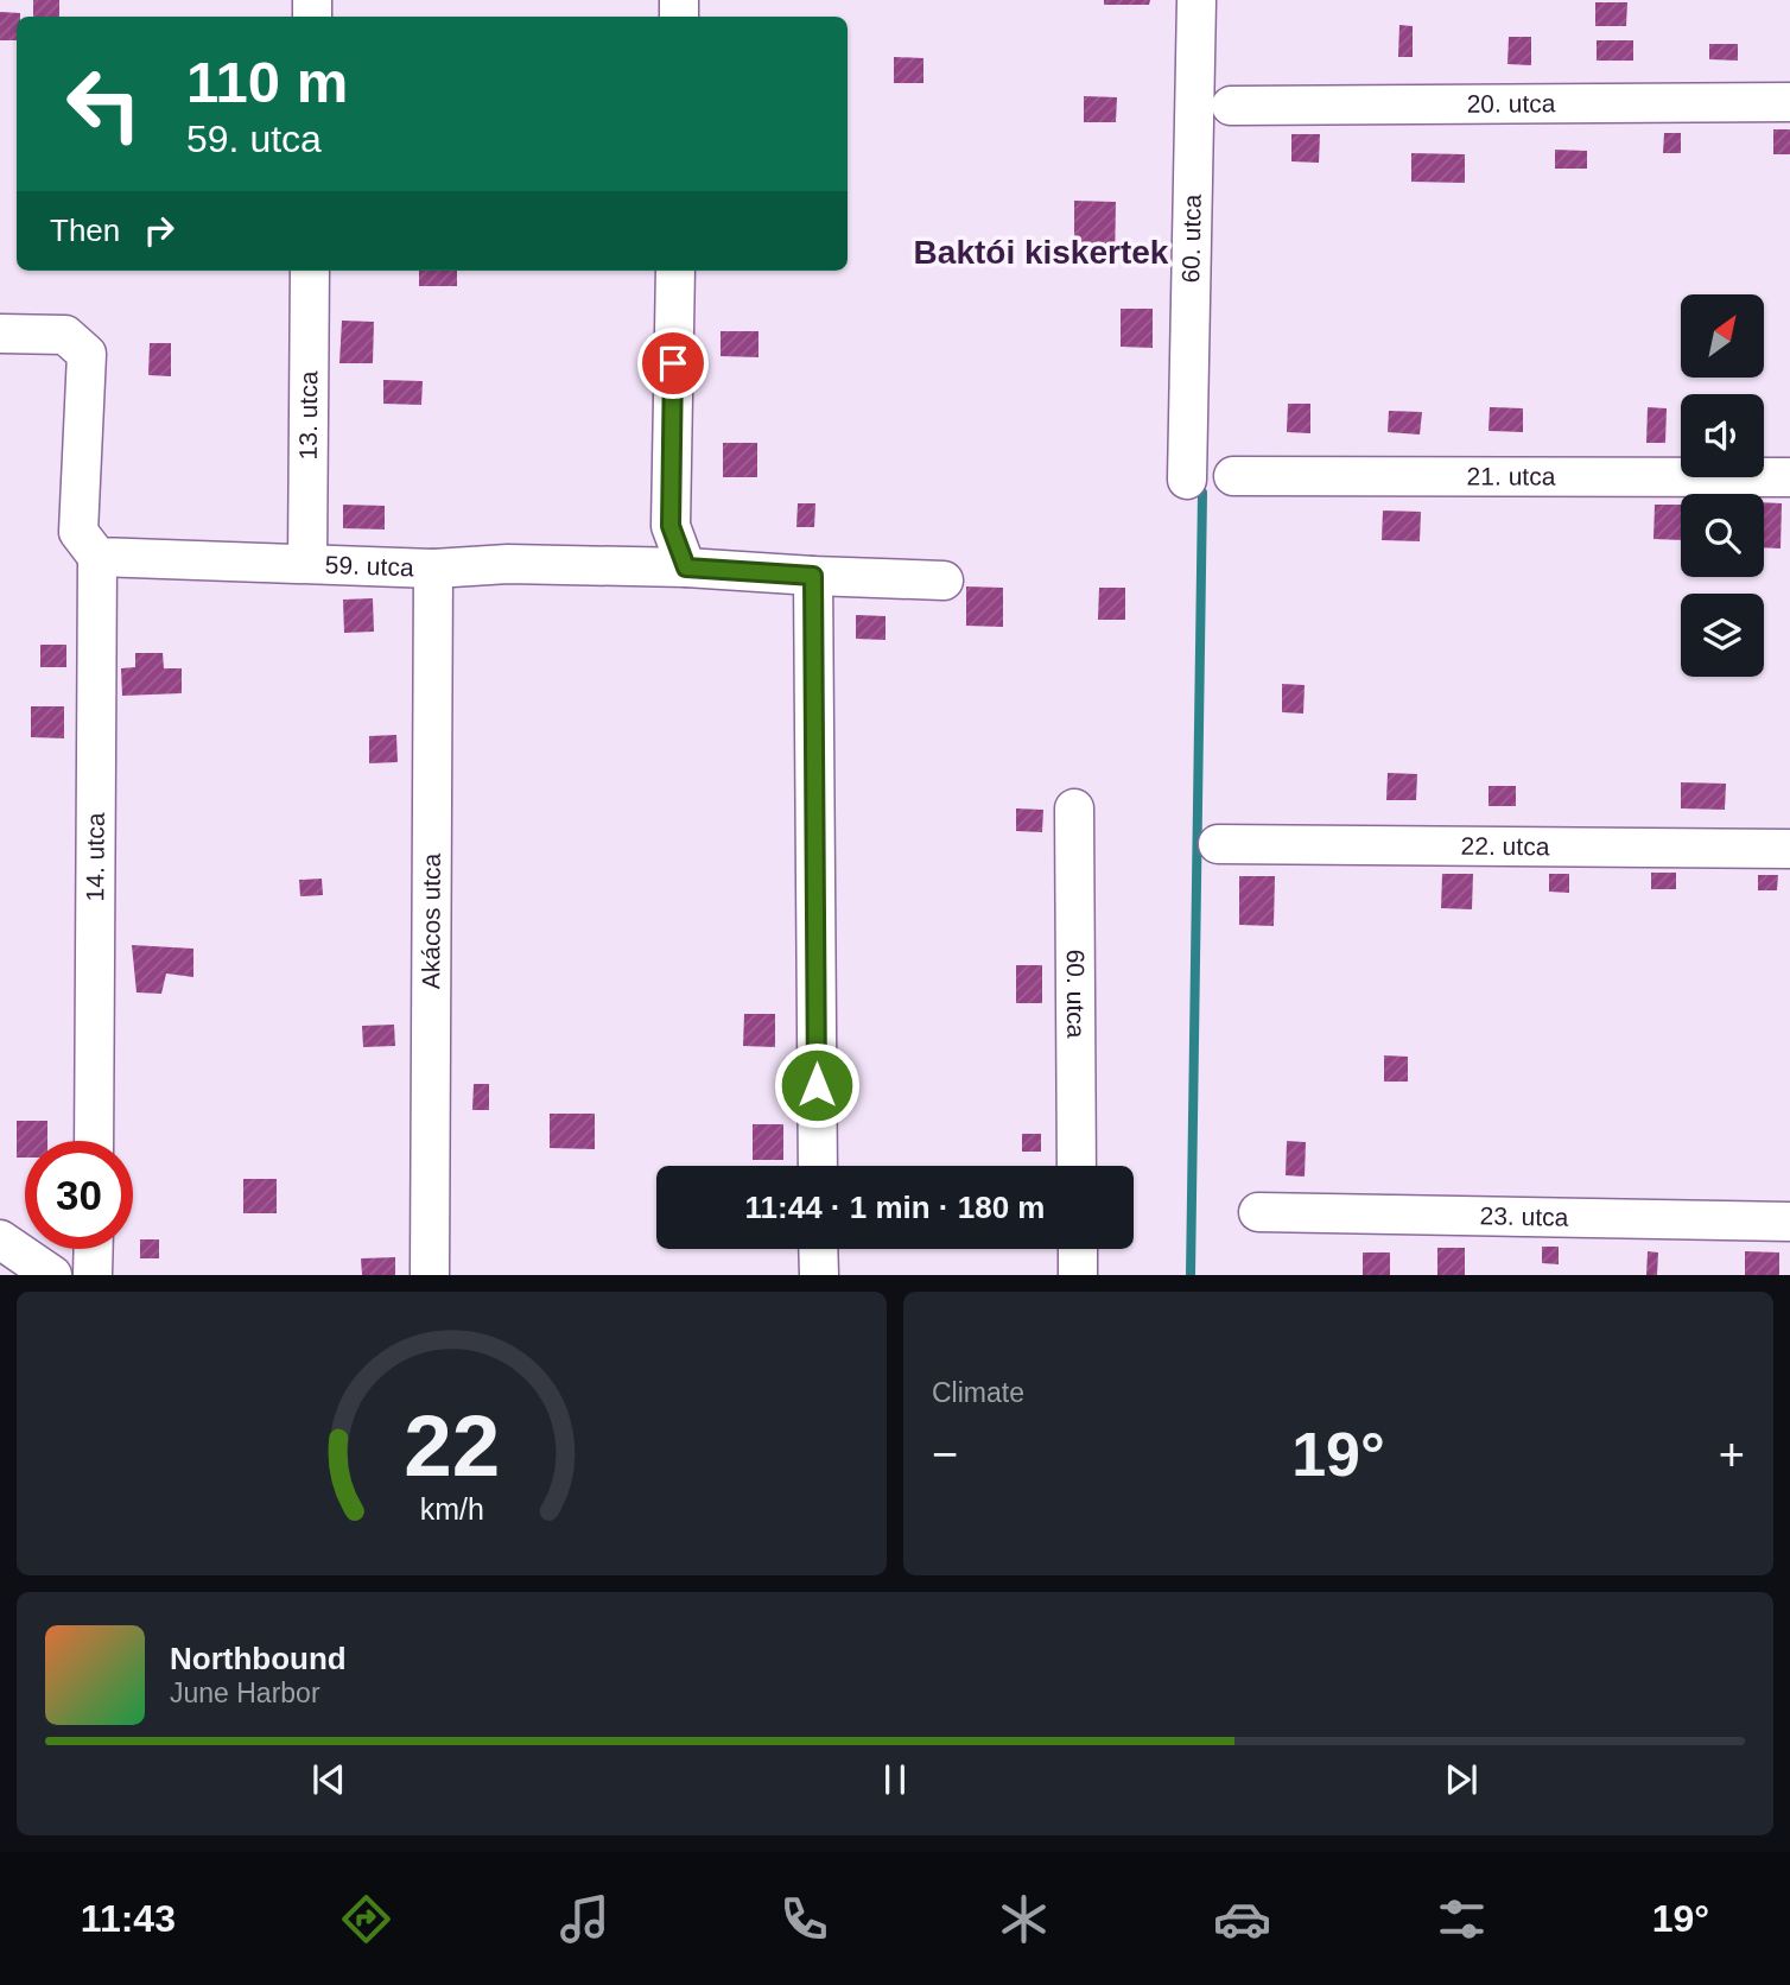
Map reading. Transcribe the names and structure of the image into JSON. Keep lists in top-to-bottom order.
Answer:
{
  "streets": {
    "street": [
      "20. utca",
      "60. utca",
      "13. utca",
      "21. utca",
      "59. utca",
      "22. utca",
      "14. utca",
      "Akácos utca",
      "23. utca"
    ]
  },
  "crossings": [
    ["13. utca", "59. utca"],
    ["59. utca", "14. utca"],
    ["59. utca", "Akácos utca"]
  ],
  "districts": ["Baktói kiskertek"],
  "north": "top right",
  "page": {
    "turn": ["110 m", "59. utca"],
    "then": "Then",
    "limit": "30",
    "trip": "11:44 · 1 min · 180 m",
    "tile": "Climate",
    "heat": ["−", "19°", "+"],
    "song": ["Northbound", "June Harbor"],
    "tabs": ["11:43", "19°"],
    "gauge": ["22", "km/h"]
  }
}
